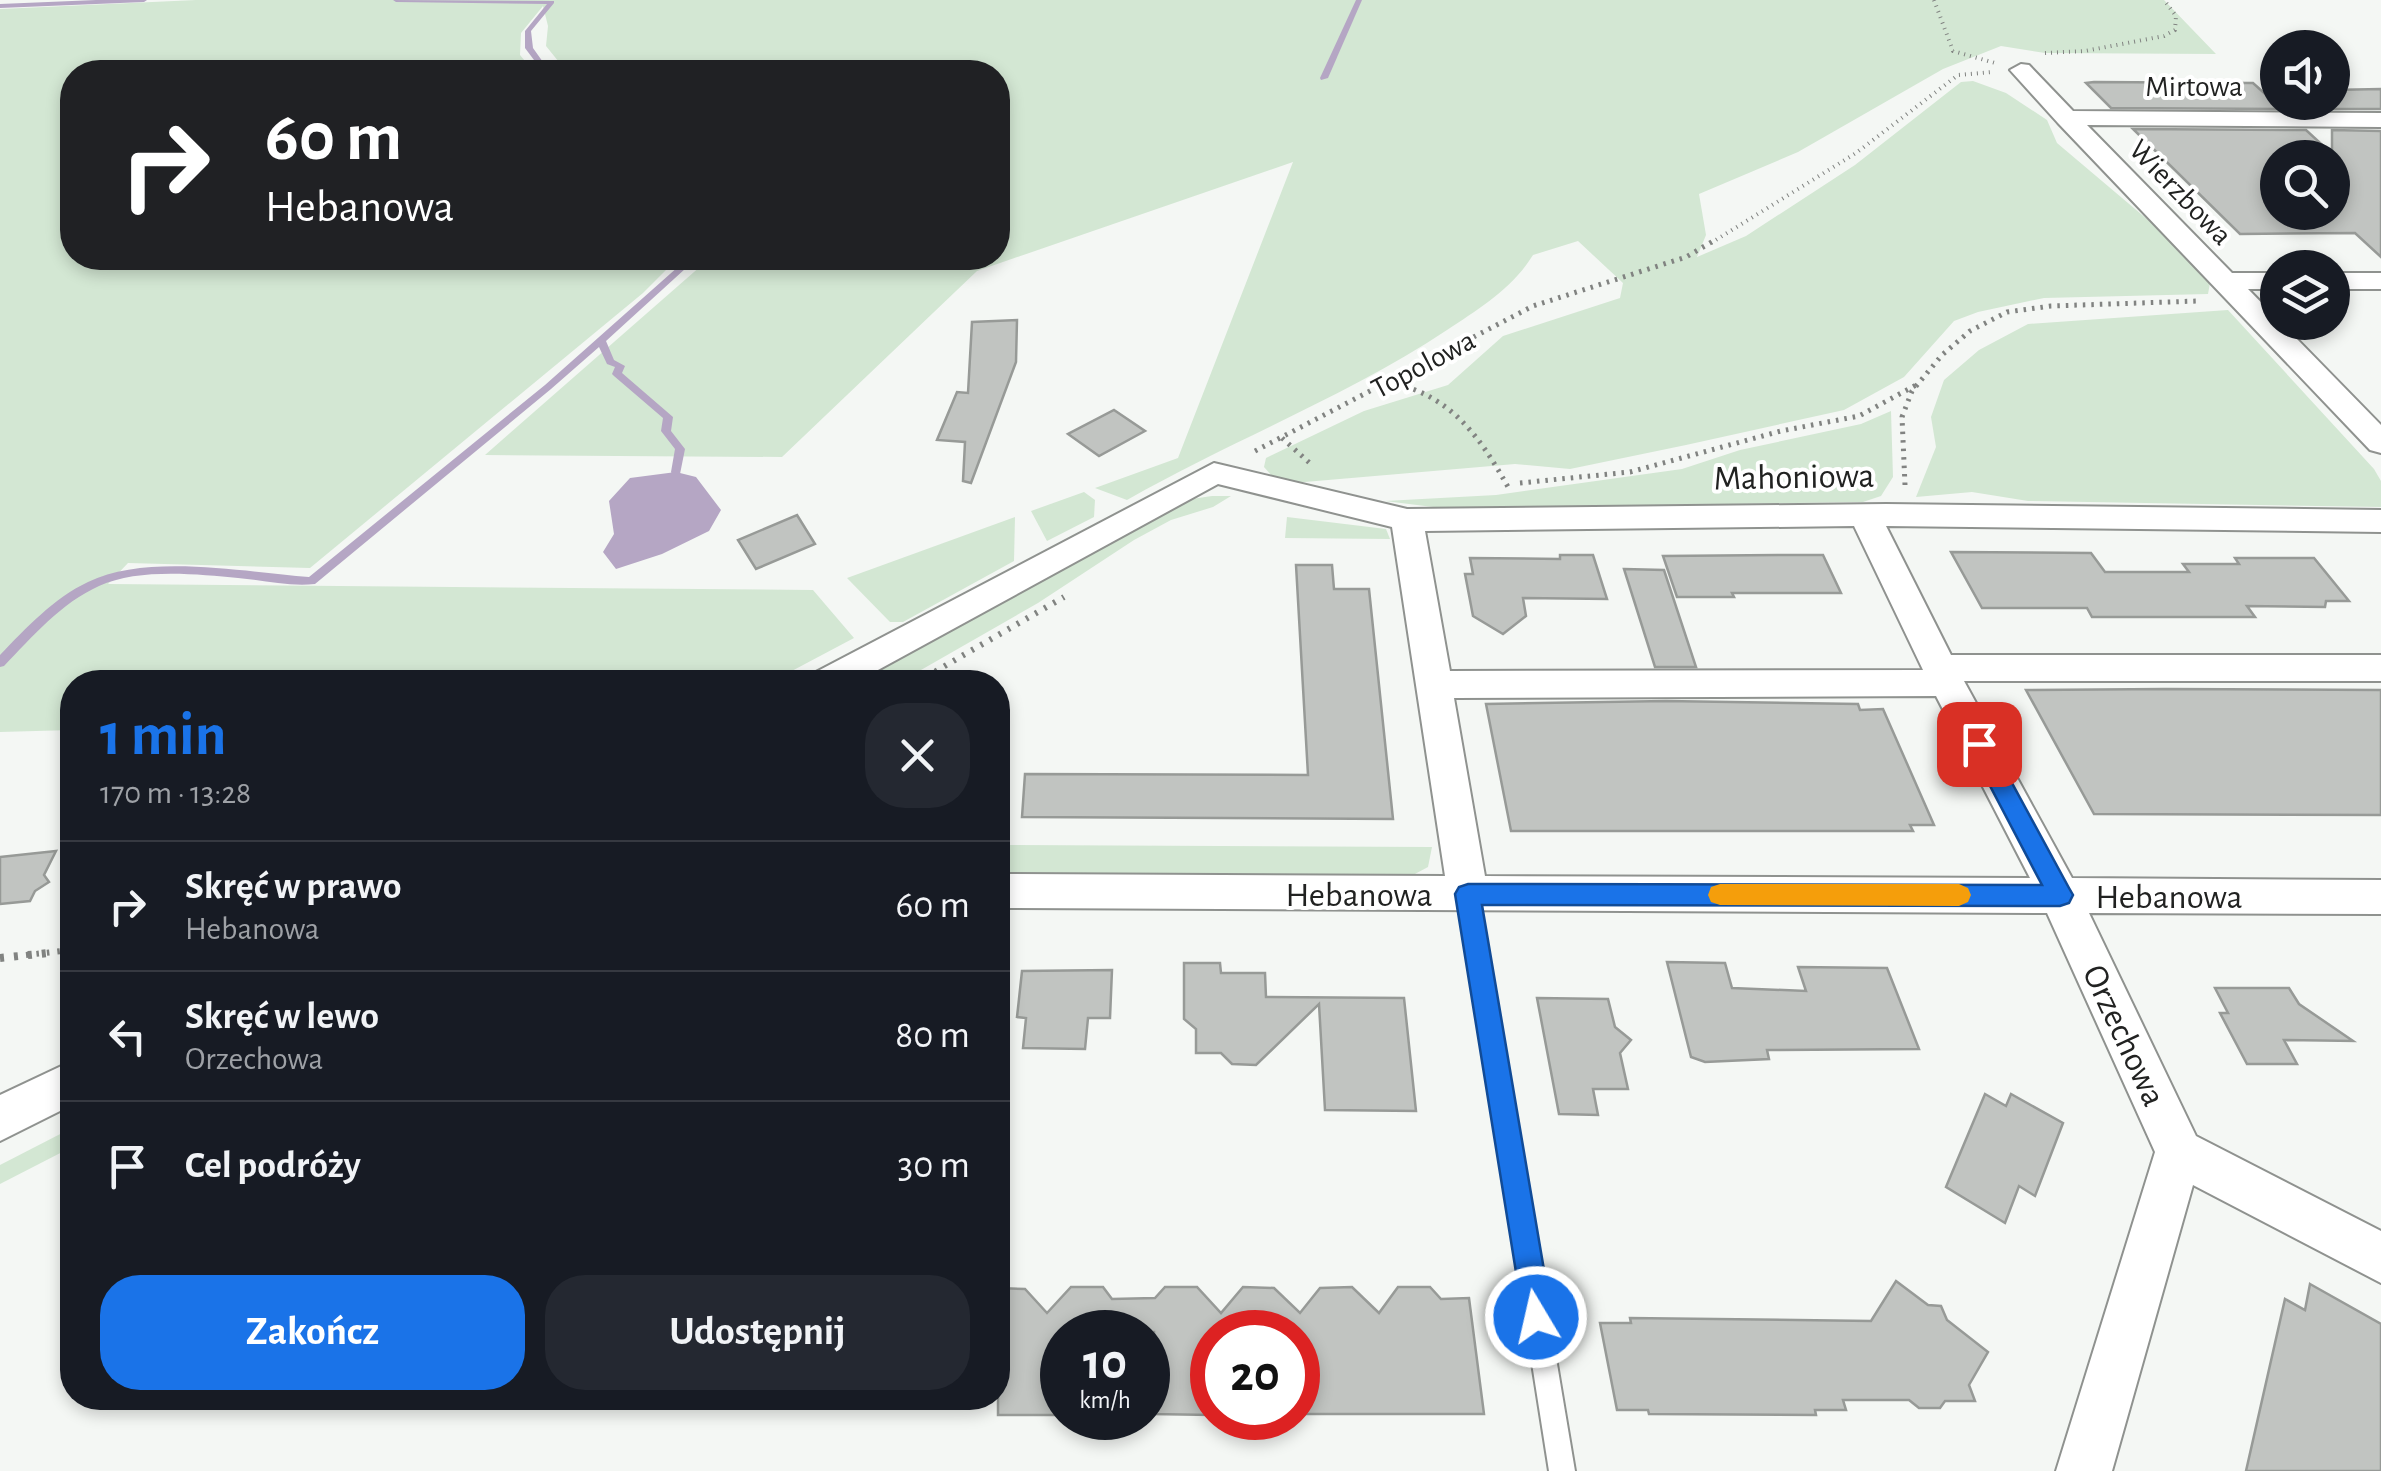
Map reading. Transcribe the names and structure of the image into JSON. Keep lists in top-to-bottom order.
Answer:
{
  "streets": {
    "street": [
      "Mirtowa",
      "Wierzbowa",
      "Mahoniowa",
      "Hebanowa",
      "Orzechowa"
    ],
    "path": ["Topolowa"]
  },
  "crossings": [
    ["Mirtowa", "Wierzbowa"],
    ["Wierzbowa", "Topolowa"],
    ["Topolowa", "Mahoniowa"],
    ["Mahoniowa", "Orzechowa"],
    ["Hebanowa", "Orzechowa"]
  ],
  "page": {
    "turn": ["60 m", "Hebanowa"],
    "heading": ["1 min", "170 m · 13:28"],
    "list": [
      {
        "name": "Skręć w prawo",
        "note": "Hebanowa",
        "value": "60 m"
      },
      {
        "name": "Skręć w lewo",
        "note": "Orzechowa",
        "value": "80 m"
      },
      {
        "name": "Cel podróży",
        "value": "30 m"
      }
    ],
    "buttons": ["Zakończ", "Udostępnij"],
    "speed": "10 km/h",
    "limit": "20"
  }
}
